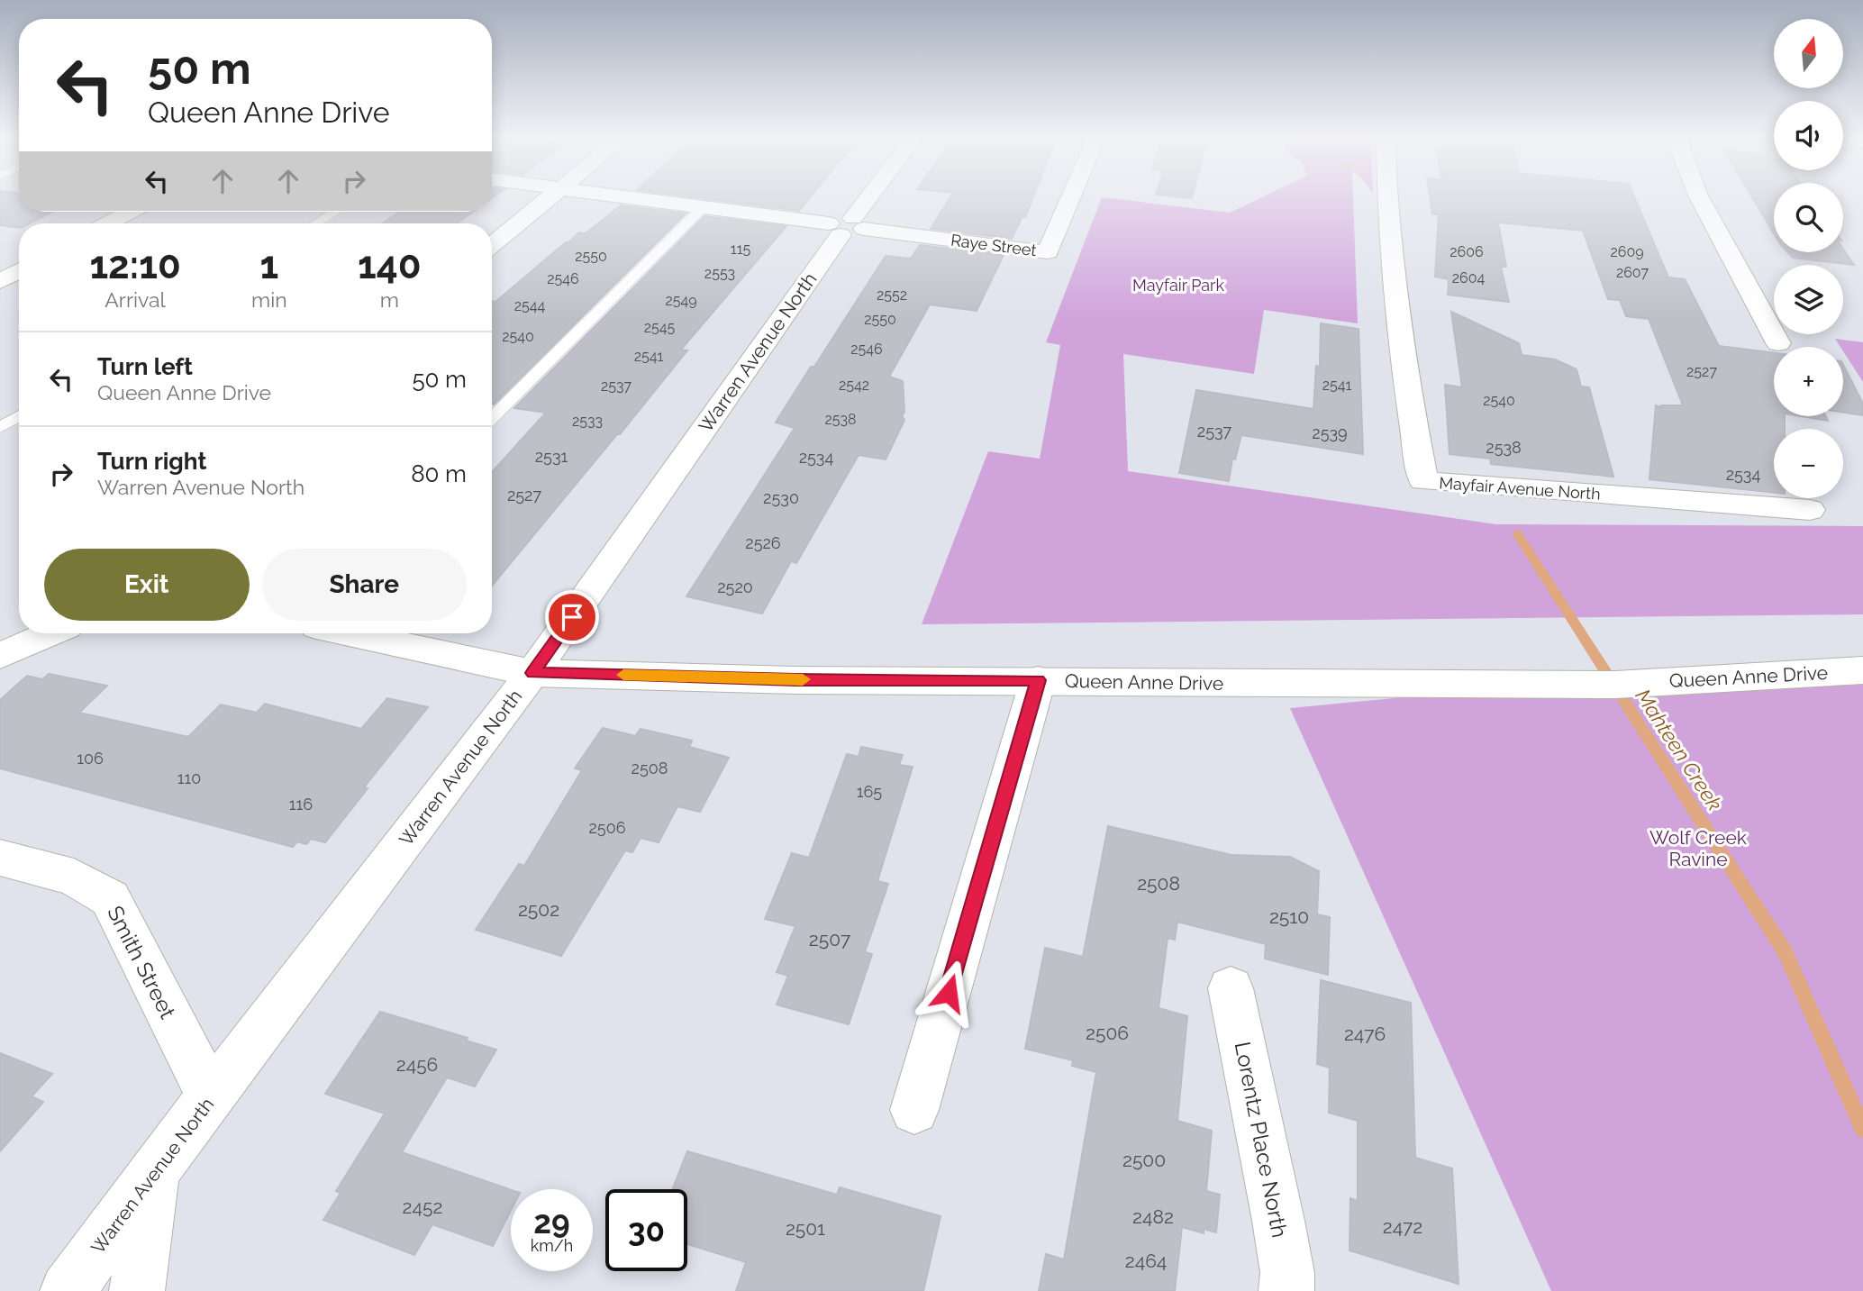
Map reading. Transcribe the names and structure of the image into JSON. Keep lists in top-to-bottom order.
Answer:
{
  "streets": {
    "street": [
      "Raye Street",
      "Warren Avenue North",
      "Mayfair Avenue North",
      "Queen Anne Drive",
      "Smith Street",
      "Lorentz Place North"
    ]
  },
  "crossings": [
    ["Raye Street", "Warren Avenue North"],
    ["Warren Avenue North", "Queen Anne Drive"],
    ["Warren Avenue North", "Smith Street"]
  ],
  "water": ["Mahteen Creek"],
  "parks": ["Mayfair Park", "Wolf Creek Ravine"],
  "house_numbers": [
    "115",
    "2606",
    "2609",
    "2550",
    "2607",
    "2553",
    "2604",
    "2546",
    "2552",
    "2549",
    "2544",
    "2550",
    "2545",
    "2540",
    "2546",
    "2541",
    "2527",
    "2542",
    "2541",
    "2537",
    "2540",
    "2538",
    "2533",
    "2537",
    "2539",
    "2538",
    "2531",
    "2534",
    "2534",
    "2527",
    "2530",
    "2526",
    "2520",
    "106",
    "2508",
    "110",
    "165",
    "116",
    "2506",
    "2508",
    "2502",
    "2510",
    "2507",
    "2506",
    "2476",
    "2456",
    "2500",
    "2452",
    "2482",
    "2472",
    "2501",
    "2464"
  ],
  "north": "top",
  "page": {
    "map_buttons": ["+", "−"],
    "turn": ["50 m", "Queen Anne Drive"],
    "eta": [
      "12:10",
      "Arrival",
      "1",
      "min",
      "140",
      "m"
    ],
    "list": [
      {
        "name": "Turn left",
        "note": "Queen Anne Drive",
        "value": "50 m"
      },
      {
        "name": "Turn right",
        "note": "Warren Avenue North",
        "value": "80 m"
      }
    ],
    "buttons": ["Exit", "Share"],
    "speed": "29 km/h",
    "limit": "30"
  }
}
